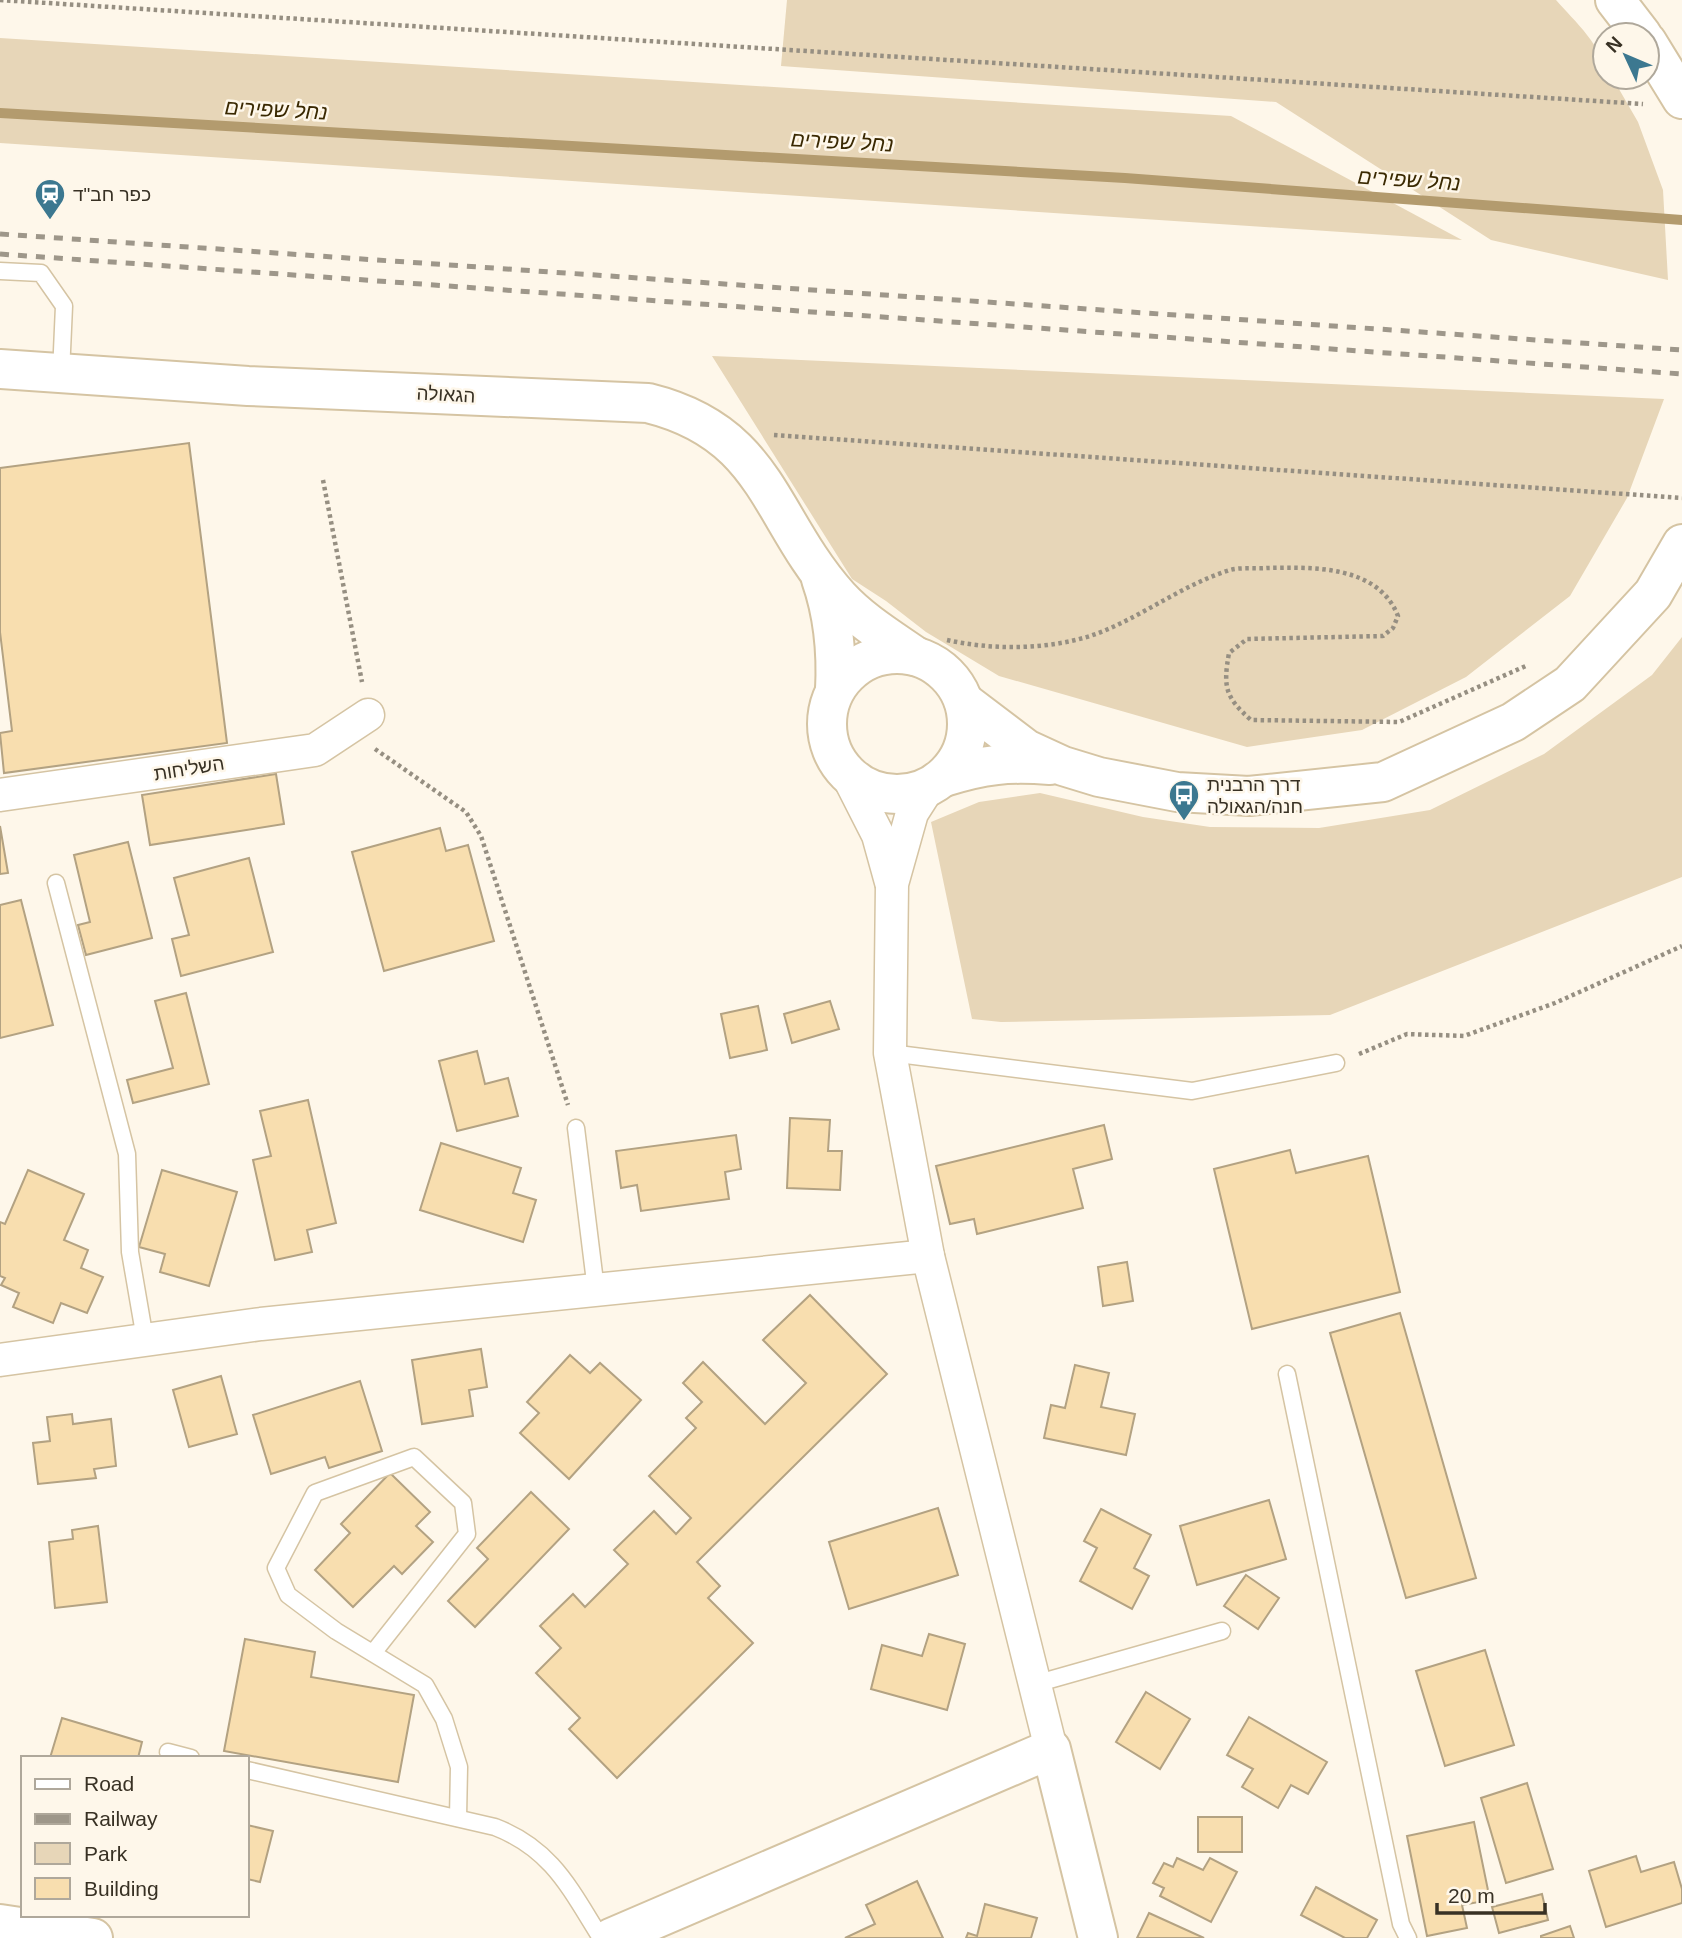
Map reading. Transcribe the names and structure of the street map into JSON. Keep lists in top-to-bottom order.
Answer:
{
  "streets": {
    "main road": ["הגאולה"],
    "street": ["השליחות"]
  },
  "water": ["נחל שפירים"],
  "places": {
    "station": ["כפר חב\"ד"],
    "bus stop": ["דרך הרבנית חנה/הגאולה"]
  },
  "legend": [
    "Road",
    "Railway",
    "Park",
    "Building"
  ],
  "scale_bar": "20 m",
  "north": "top left"
}
